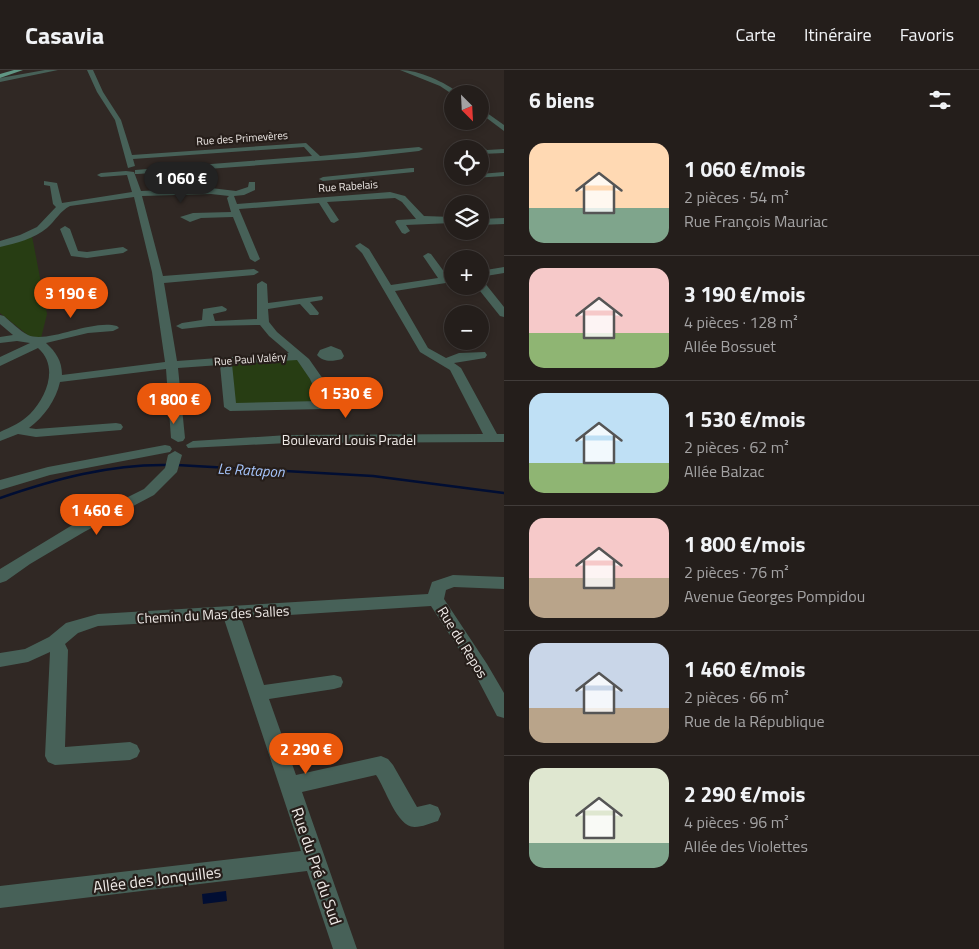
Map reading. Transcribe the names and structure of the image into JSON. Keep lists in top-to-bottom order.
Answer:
{
  "streets": {
    "street": [
      "Rue des Primevères",
      "Rue Rabelais",
      "Rue Paul Valéry",
      "Boulevard Louis Pradel",
      "Chemin du Mas des Salles",
      "Rue du Repos",
      "Rue du Pré du Sud",
      "Allée des Jonquilles"
    ]
  },
  "crossings": [
    ["Chemin du Mas des Salles", "Rue du Repos"],
    ["Chemin du Mas des Salles", "Rue du Pré du Sud"],
    ["Rue du Pré du Sud", "Allée des Jonquilles"]
  ],
  "water": ["Le Ratapon"],
  "north": "bottom right",
  "page": {
    "header": "Casavia",
    "nav": ["Carte", "Itinéraire", "Favoris"],
    "heading": "6 biens",
    "map_buttons": ["+", "−"],
    "list": [
      {
        "name": "1 060 €/mois",
        "note": "2 pièces · 54 m² · Rue François Mauriac"
      },
      {
        "name": "3 190 €/mois",
        "note": "4 pièces · 128 m² · Allée Bossuet"
      },
      {
        "name": "1 530 €/mois",
        "note": "2 pièces · 62 m² · Allée Balzac"
      },
      {
        "name": "1 800 €/mois",
        "note": "2 pièces · 76 m² · Avenue Georges Pompidou"
      },
      {
        "name": "1 460 €/mois",
        "note": "2 pièces · 66 m² · Rue de la République"
      },
      {
        "name": "2 290 €/mois",
        "note": "4 pièces · 96 m² · Allée des Violettes"
      }
    ],
    "price": [
      "1 060 €",
      "3 190 €",
      "1 530 €",
      "1 800 €",
      "1 460 €",
      "2 290 €"
    ]
  }
}
